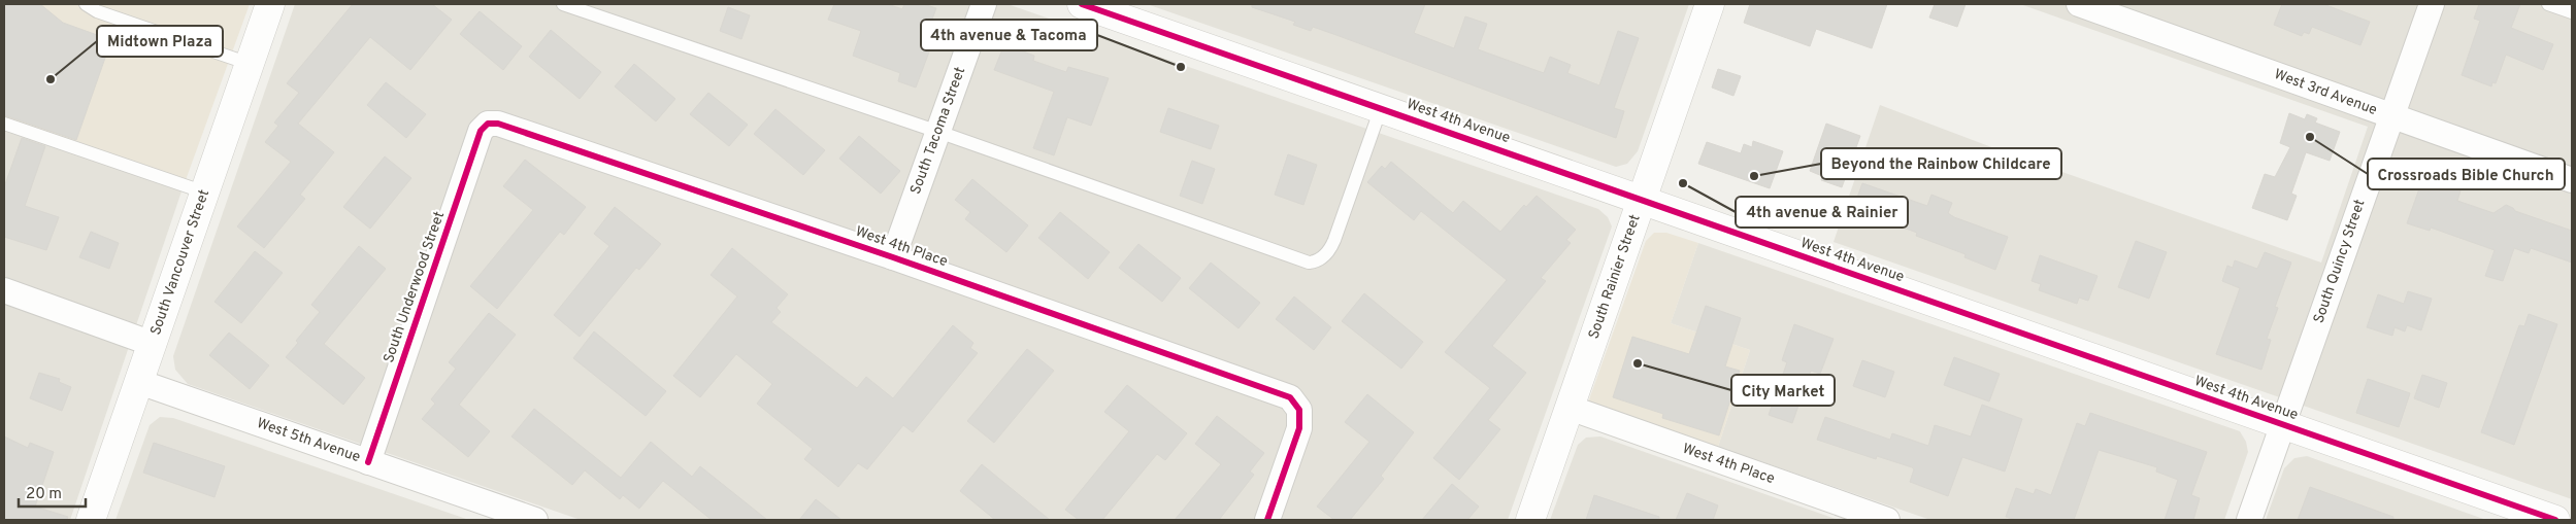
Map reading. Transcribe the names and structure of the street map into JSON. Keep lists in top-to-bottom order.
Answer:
{
  "streets": {
    "street": [
      "West 3rd Avenue",
      "West 4th Avenue",
      "South Tacoma Street",
      "West 4th Place",
      "South Quincy Street",
      "South Vancouver Street",
      "South Rainier Street",
      "South Underwood Street",
      "West 5th Avenue"
    ]
  },
  "crossings": [
    ["West 3rd Avenue", "South Quincy Street"],
    ["West 4th Avenue", "South Quincy Street"],
    ["West 4th Avenue", "South Rainier Street"],
    ["South Tacoma Street", "West 4th Place"],
    ["West 4th Place", "South Rainier Street"],
    ["West 4th Place", "South Underwood Street"],
    ["South Vancouver Street", "West 5th Avenue"],
    ["South Underwood Street", "West 5th Avenue"]
  ],
  "places": [
    "4th avenue & Tacoma",
    "Midtown Plaza",
    "Crossroads Bible Church",
    "Beyond the Rainbow Childcare",
    "4th avenue & Rainier",
    "City Market"
  ],
  "scale_bar": "20 m"
}
